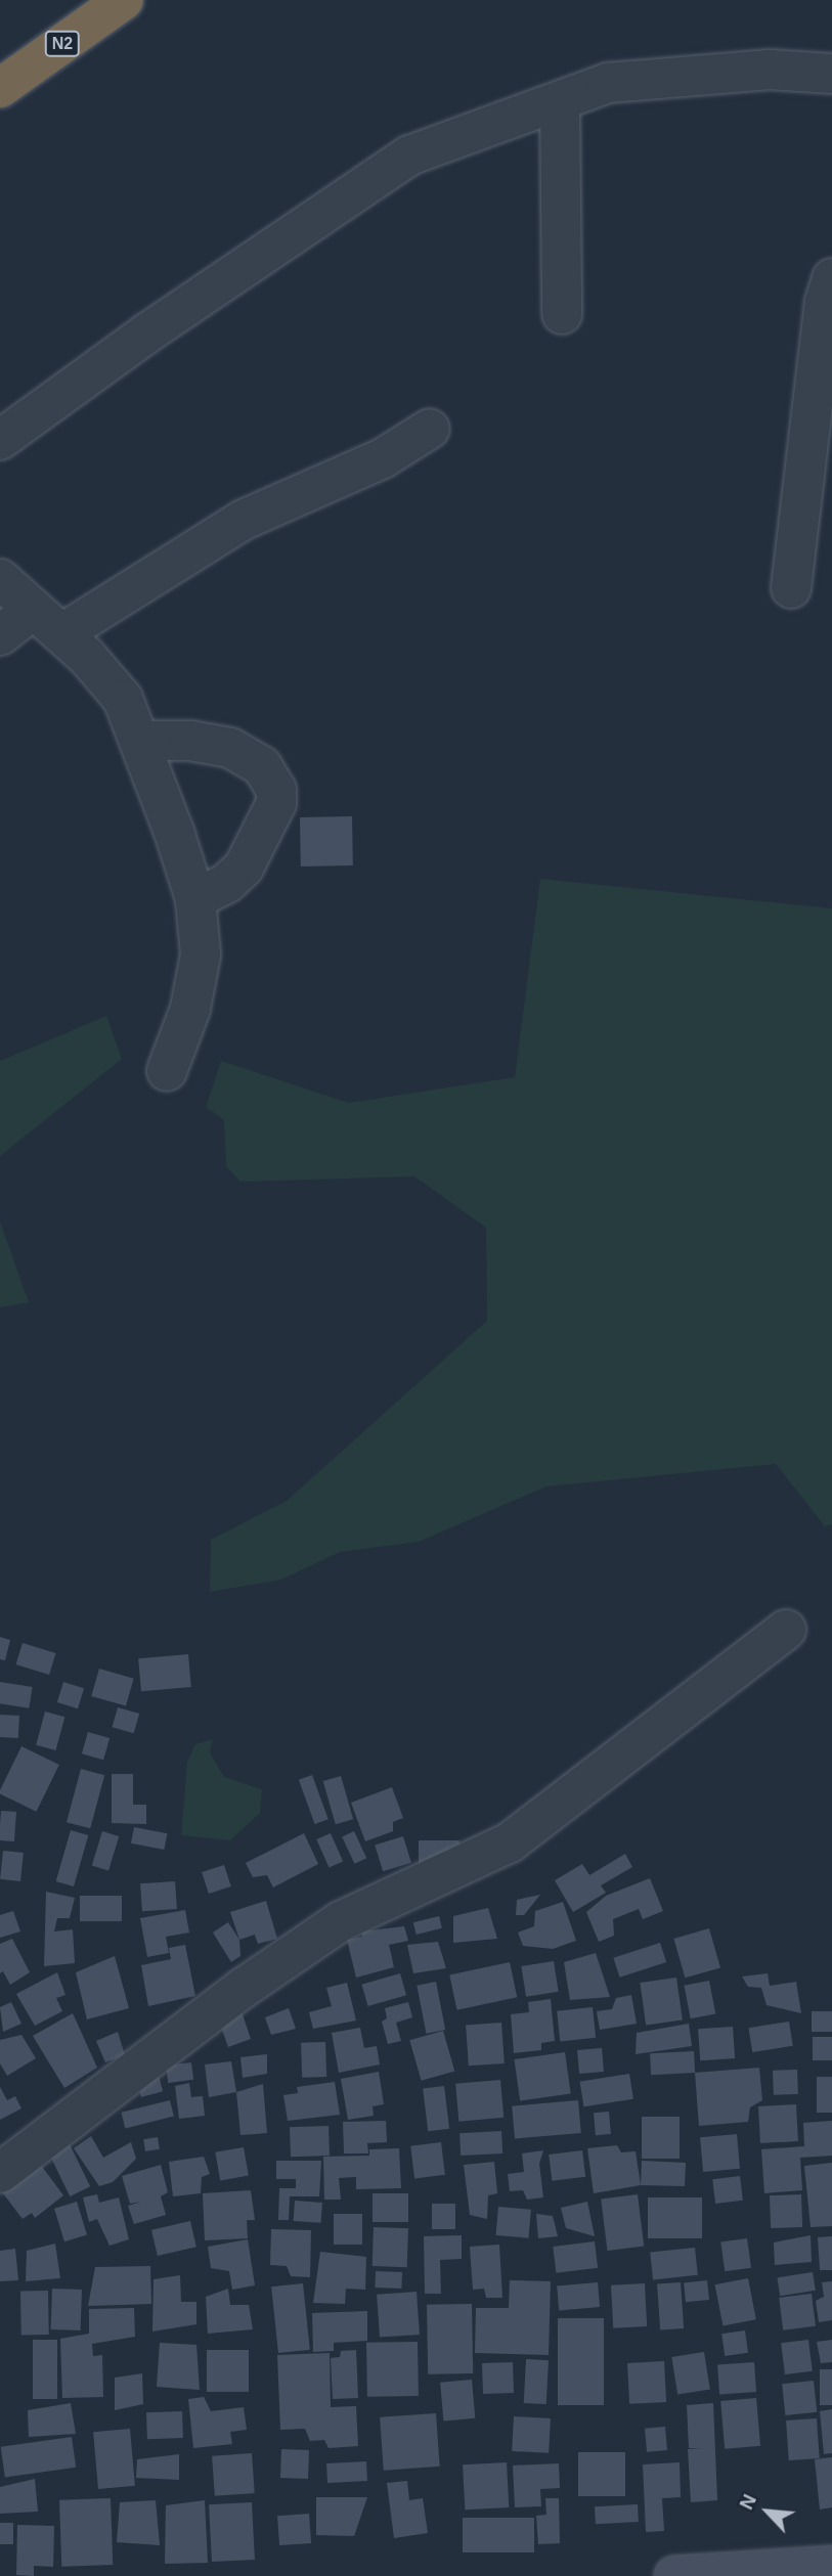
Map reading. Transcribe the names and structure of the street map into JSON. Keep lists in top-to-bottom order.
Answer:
{
  "streets": {
    "highway": ["N2"]
  },
  "north": "top left"
}
